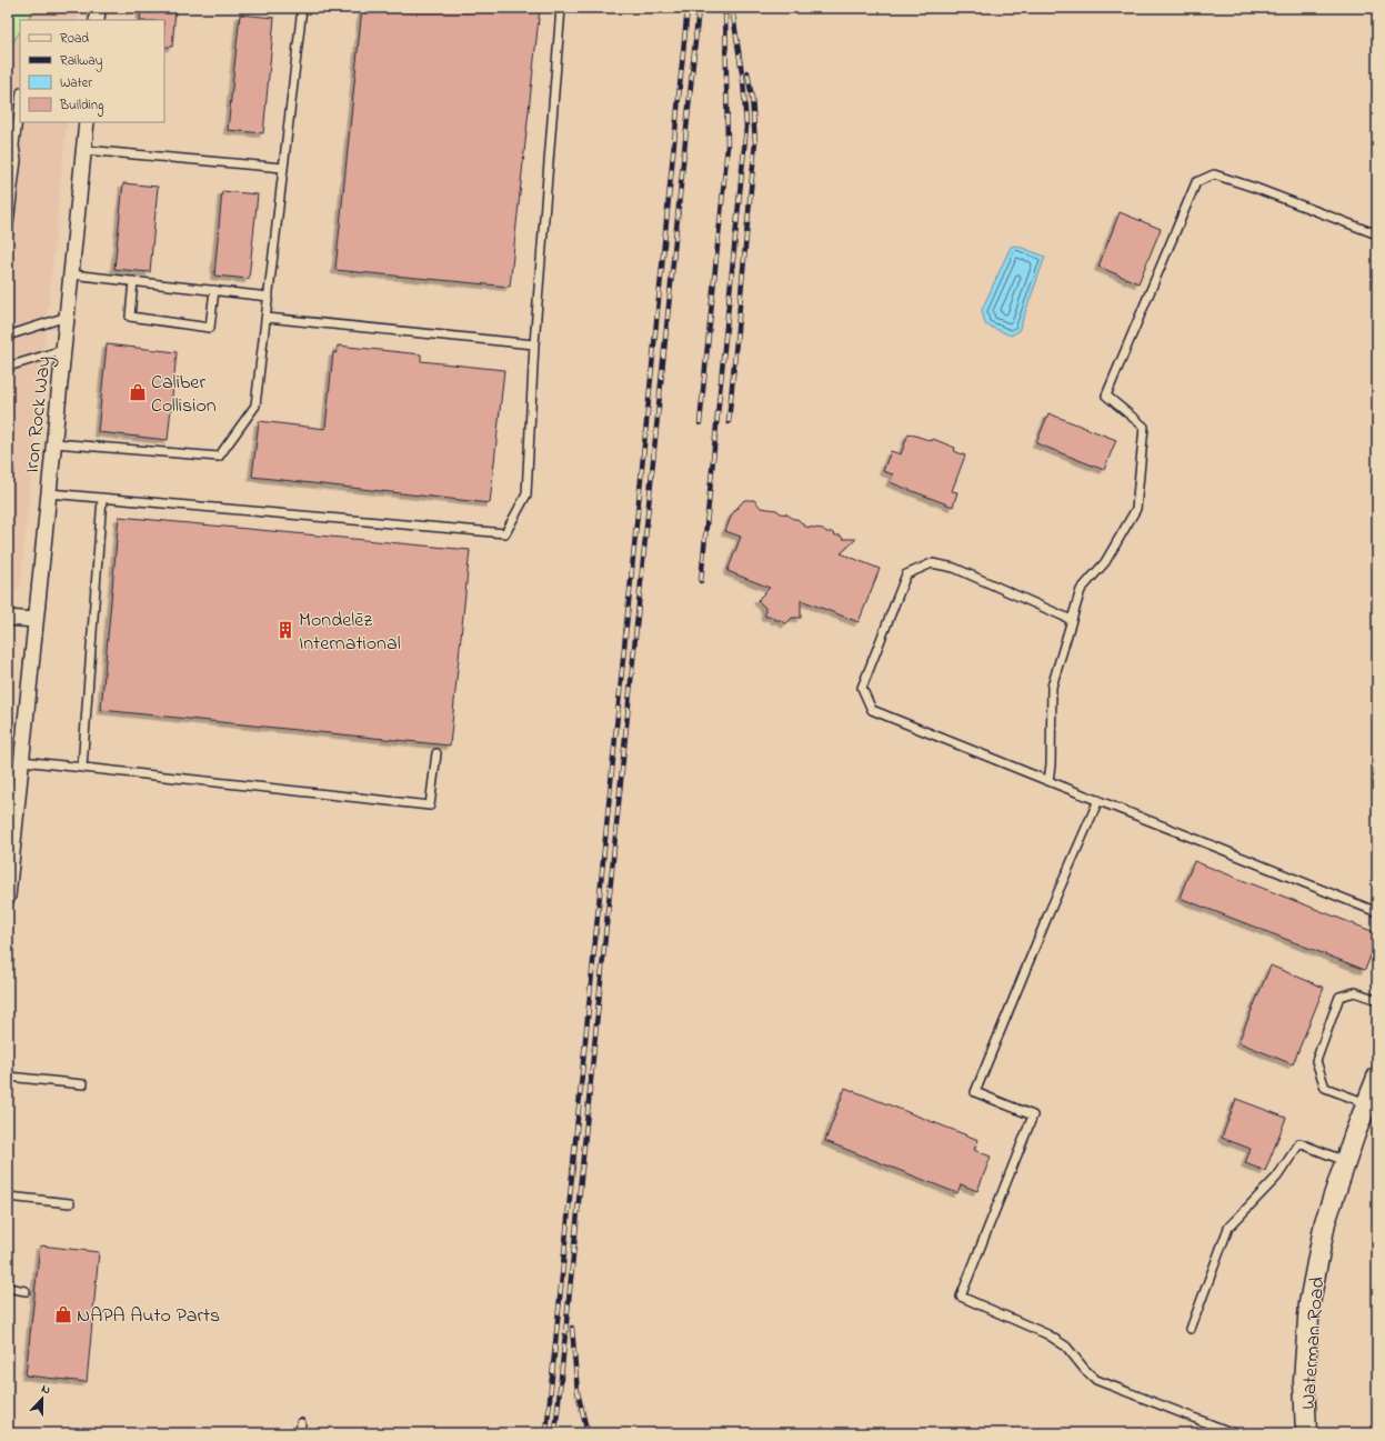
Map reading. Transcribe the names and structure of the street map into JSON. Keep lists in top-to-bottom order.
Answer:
{
  "streets": {
    "main road": ["Waterman Road"],
    "street": ["Iron Rock Way"]
  },
  "places": {
    "shop": ["Caliber Collision", "NAPA Auto Parts"],
    "building": ["Mondelēz International"]
  },
  "legend": [
    "Road",
    "Railway",
    "Water",
    "Building"
  ],
  "north": "top"
}
